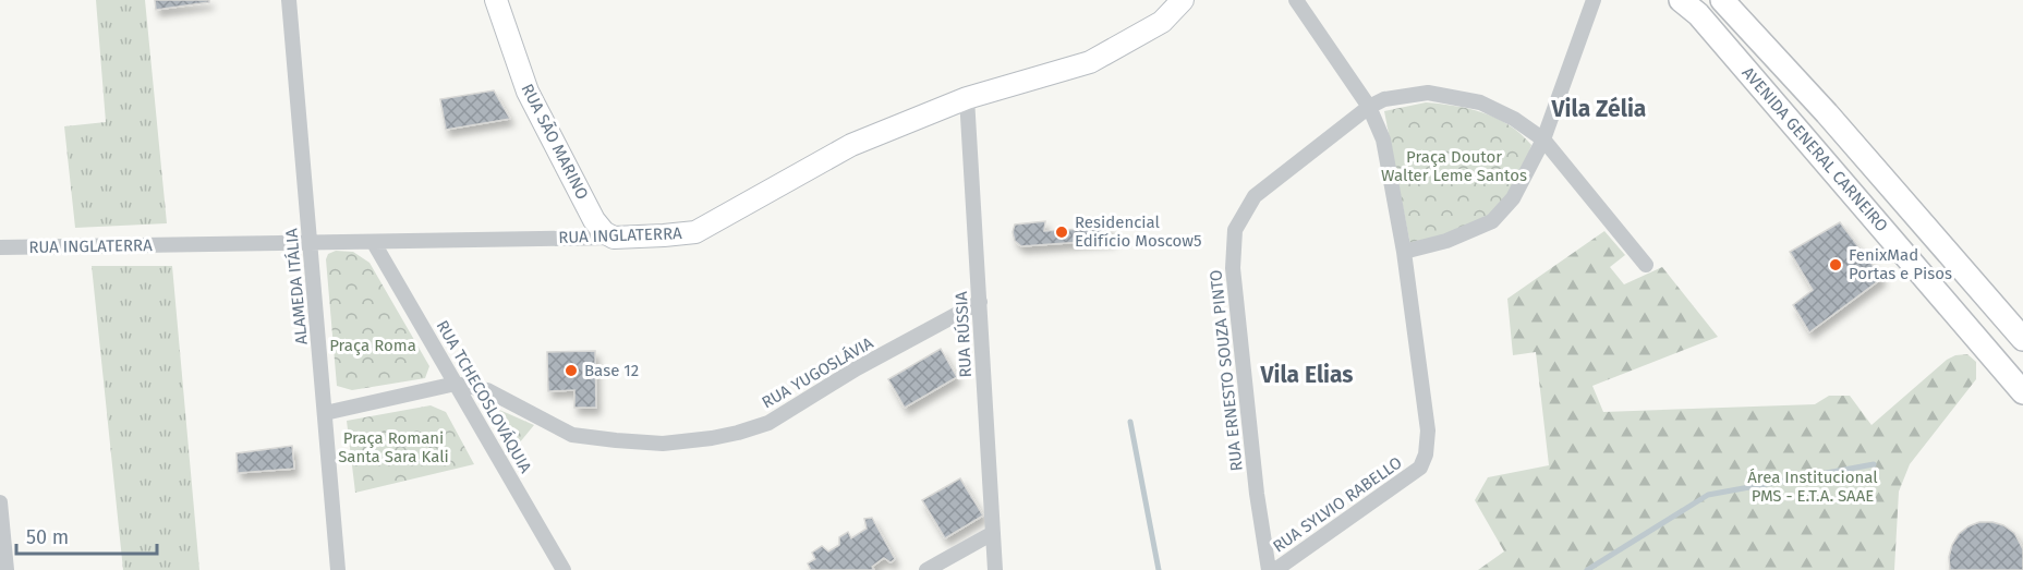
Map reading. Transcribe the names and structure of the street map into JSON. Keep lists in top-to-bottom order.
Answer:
{
  "streets": {
    "main road": ["AVENIDA GENERAL CARNEIRO"],
    "street": [
      "RUA SÃO MARINO",
      "RUA INGLATERRA",
      "ALAMEDA ITÁLIA",
      "RUA RÚSSIA",
      "RUA ERNESTO SOUZA PINTO",
      "RUA YUGOSLÁVIA",
      "RUA TCHECOSLOVÁQUIA",
      "RUA SYLVIO RABELLO"
    ]
  },
  "crossings": [
    ["RUA SÃO MARINO", "RUA INGLATERRA"],
    ["RUA INGLATERRA", "ALAMEDA ITÁLIA"],
    ["RUA INGLATERRA", "RUA RÚSSIA"],
    ["RUA INGLATERRA", "RUA TCHECOSLOVÁQUIA"],
    ["ALAMEDA ITÁLIA", "RUA YUGOSLÁVIA"],
    ["RUA RÚSSIA", "RUA YUGOSLÁVIA"],
    ["RUA YUGOSLÁVIA", "RUA TCHECOSLOVÁQUIA"]
  ],
  "districts": ["Vila Zélia", "Vila Elias"],
  "parks": [
    "Praça Doutor Walter Leme Santos",
    "Praça Roma",
    "Praça Romani Santa Sara Kali",
    "Área Institucional PMS - E.T.A. SAAE"
  ],
  "places": ["Residencial Edifício Moscow5", "FenixMad Portas e Pisos", "Base 12"],
  "scale_bar": "50 m"
}
